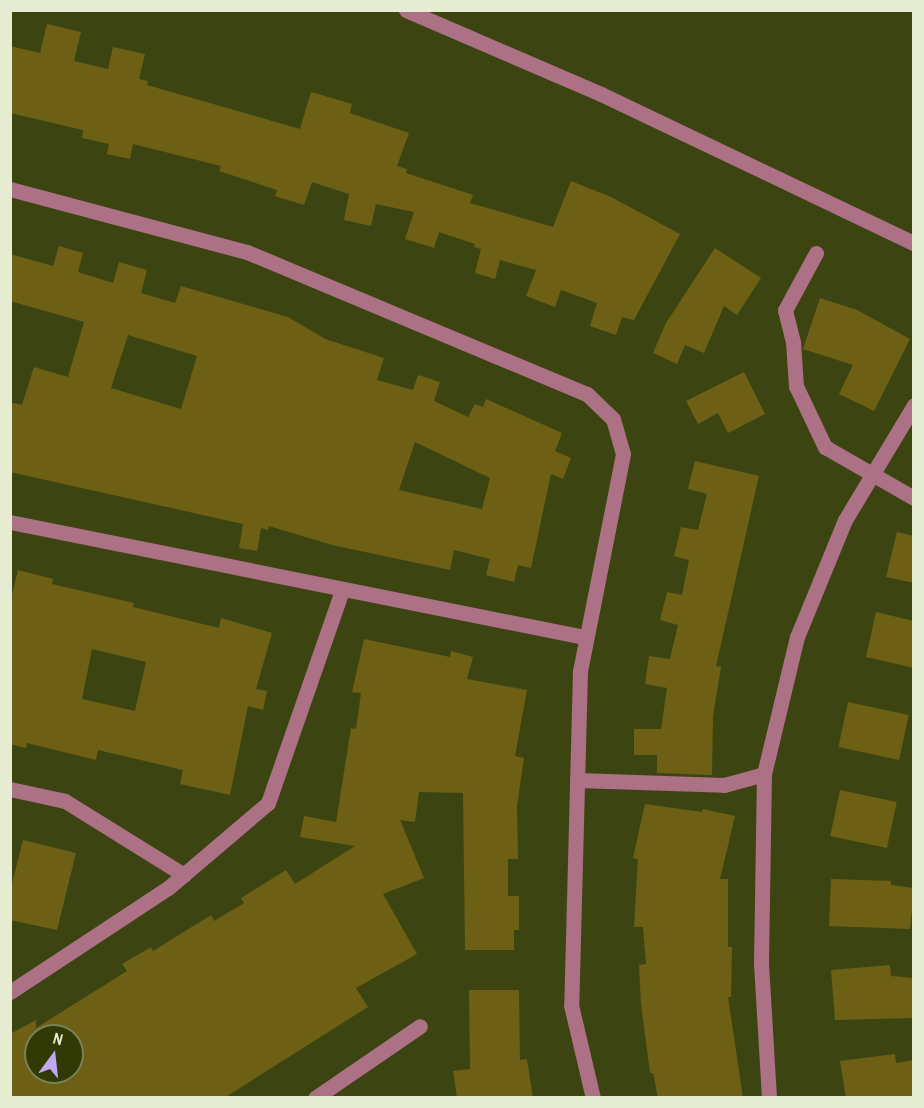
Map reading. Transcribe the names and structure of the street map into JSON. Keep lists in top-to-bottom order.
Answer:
{
  "north": "top"
}
